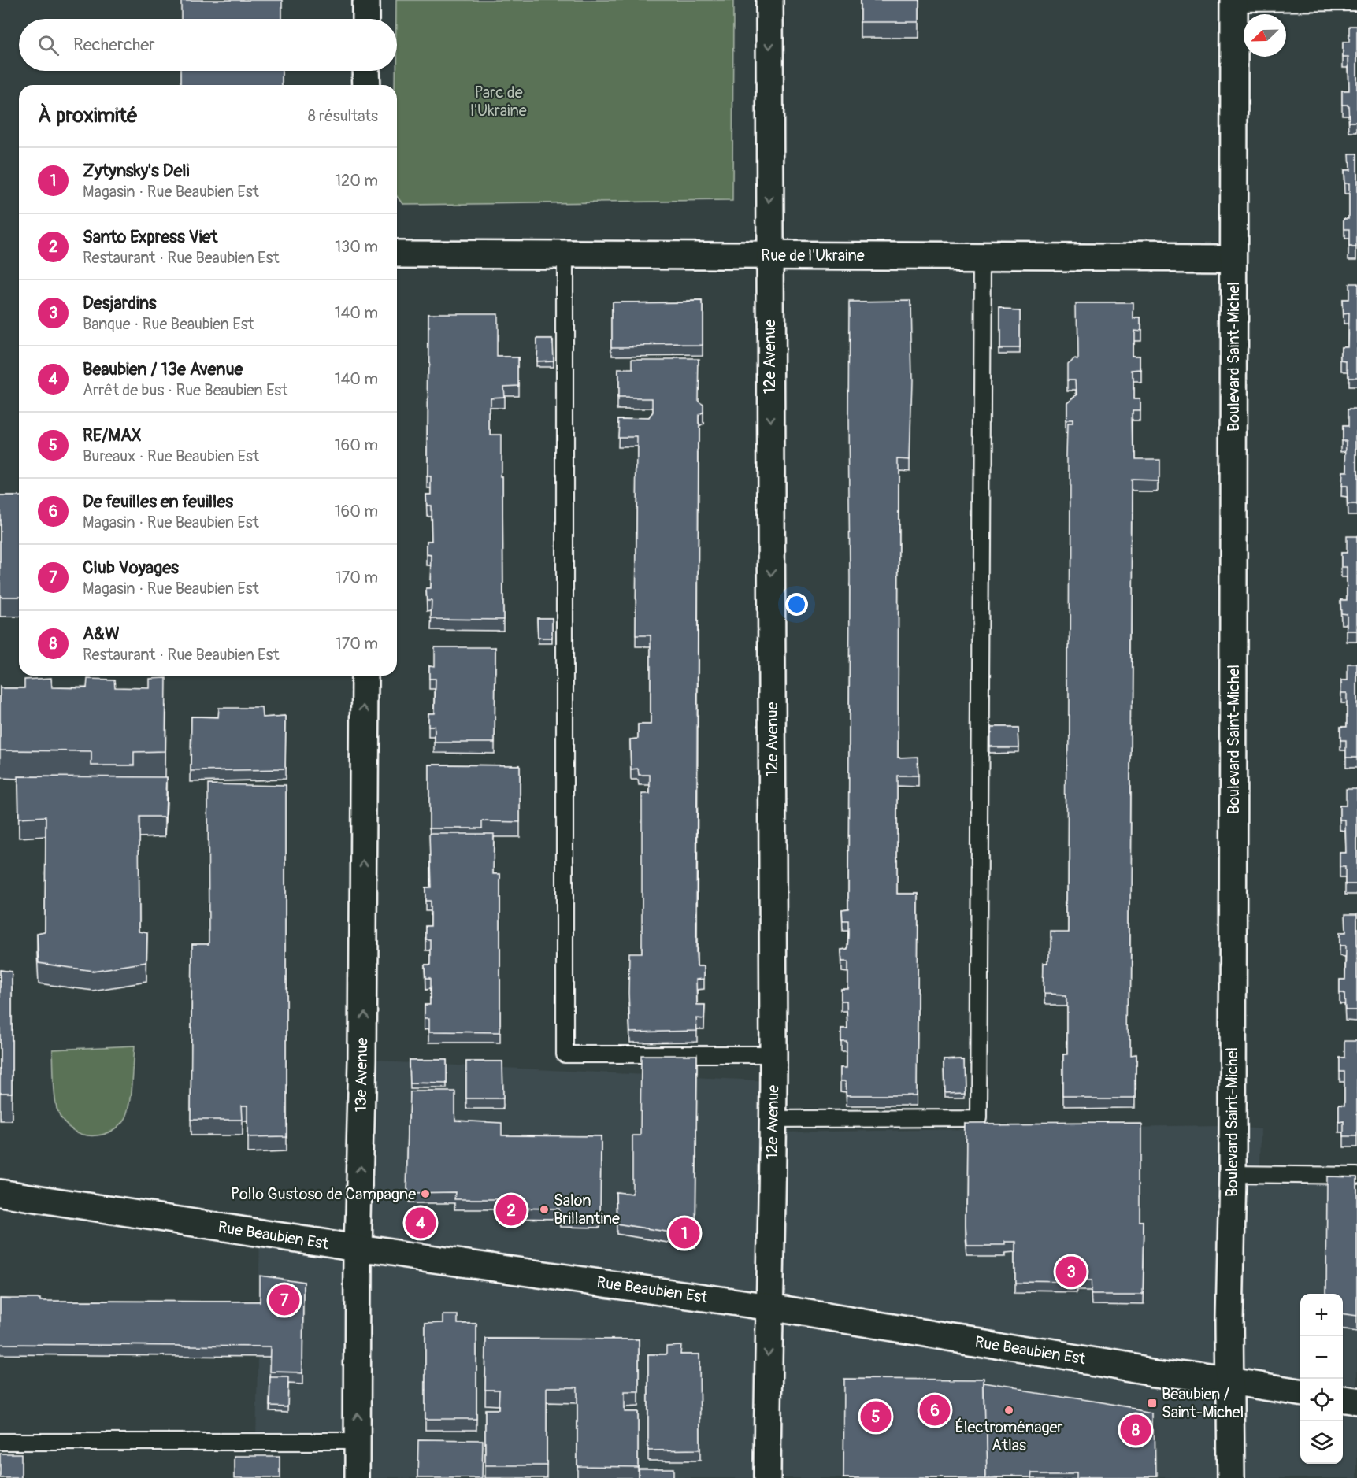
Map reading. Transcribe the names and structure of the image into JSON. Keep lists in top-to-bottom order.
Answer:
{
  "streets": {
    "street": [
      "Rue de l'Ukraine",
      "12e Avenue",
      "Boulevard Saint-Michel",
      "13e Avenue",
      "Rue Beaubien Est"
    ]
  },
  "crossings": [
    ["Rue de l'Ukraine", "12e Avenue"],
    ["Rue de l'Ukraine", "Boulevard Saint-Michel"],
    ["12e Avenue", "Rue Beaubien Est"],
    ["Boulevard Saint-Michel", "Rue Beaubien Est"],
    ["13e Avenue", "Rue Beaubien Est"]
  ],
  "one_way": ["12e Avenue", "13e Avenue"],
  "parks": ["Parc de l'Ukraine"],
  "places": {
    "other": ["Pollo Gustoso de Campagne", "Salon Brillantine", "Électroménager Atlas"],
    "transit": ["Beaubien / Saint-Michel"]
  },
  "north": "bottom left",
  "page": {
    "search": "Rechercher",
    "heading": ["À proximité", "8 résultats"],
    "list": [
      {
        "mark": "1",
        "name": "Zytynsky's Deli",
        "note": "Magasin · Rue Beaubien Est",
        "value": "120 m"
      },
      {
        "mark": "2",
        "name": "Santo Express Viet",
        "note": "Restaurant · Rue Beaubien Est",
        "value": "130 m"
      },
      {
        "mark": "3",
        "name": "Desjardins",
        "note": "Banque · Rue Beaubien Est",
        "value": "140 m"
      },
      {
        "mark": "4",
        "name": "Beaubien / 13e Avenue",
        "note": "Arrêt de bus · Rue Beaubien Est",
        "value": "140 m"
      },
      {
        "mark": "5",
        "name": "RE/MAX",
        "note": "Bureaux · Rue Beaubien Est",
        "value": "160 m"
      },
      {
        "mark": "6",
        "name": "De feuilles en feuilles",
        "note": "Magasin · Rue Beaubien Est",
        "value": "160 m"
      },
      {
        "mark": "7",
        "name": "Club Voyages",
        "note": "Magasin · Rue Beaubien Est",
        "value": "170 m"
      },
      {
        "mark": "8",
        "name": "A&W",
        "note": "Restaurant · Rue Beaubien Est",
        "value": "170 m"
      }
    ],
    "pins": [
      "2",
      "4",
      "1",
      "3",
      "7",
      "6",
      "5",
      "8"
    ],
    "map_buttons": ["+", "−"]
  }
}
